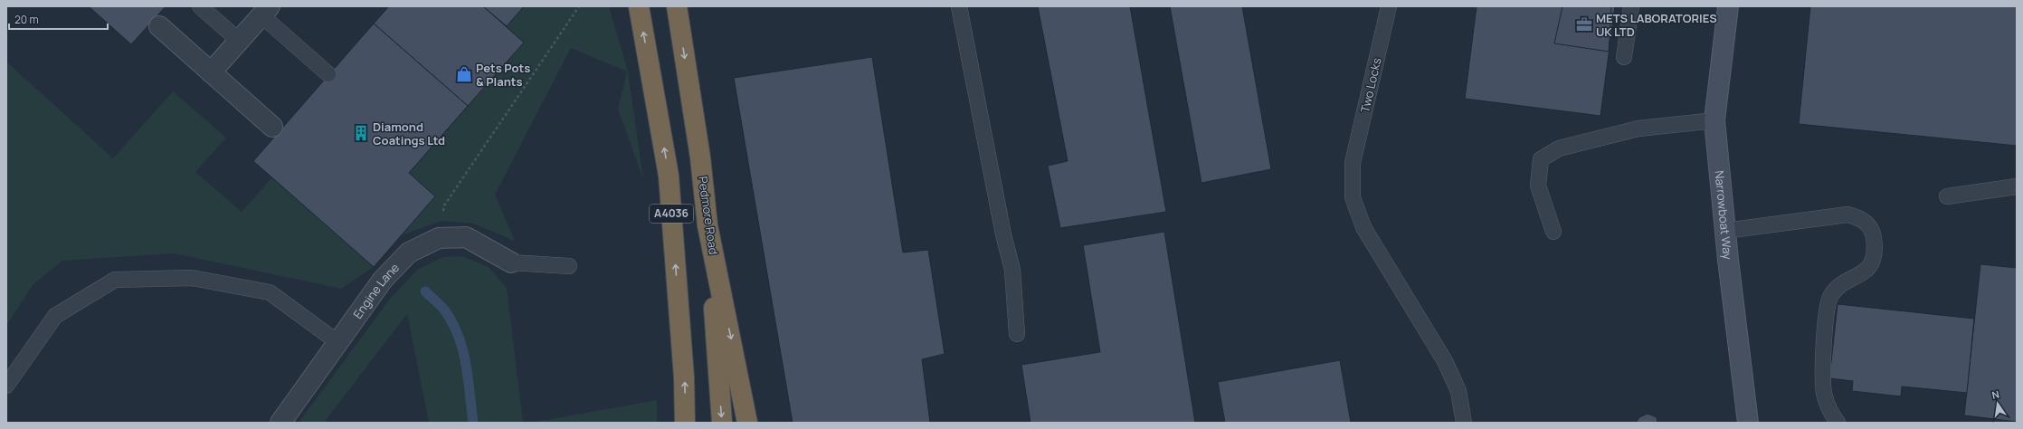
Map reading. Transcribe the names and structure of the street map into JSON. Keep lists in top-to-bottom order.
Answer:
{
  "streets": {
    "highway": ["A4036", "Pedmore Road"],
    "street": ["Narrowboat Way", "Engine Lane"],
    "lane": ["Two Locks"]
  },
  "places": {
    "office": ["METS LABORATORIES UK LTD"],
    "shop": ["Pets Pots & Plants"],
    "building": ["Diamond Coatings Ltd"]
  },
  "scale_bar": "20 m",
  "north": "top"
}
